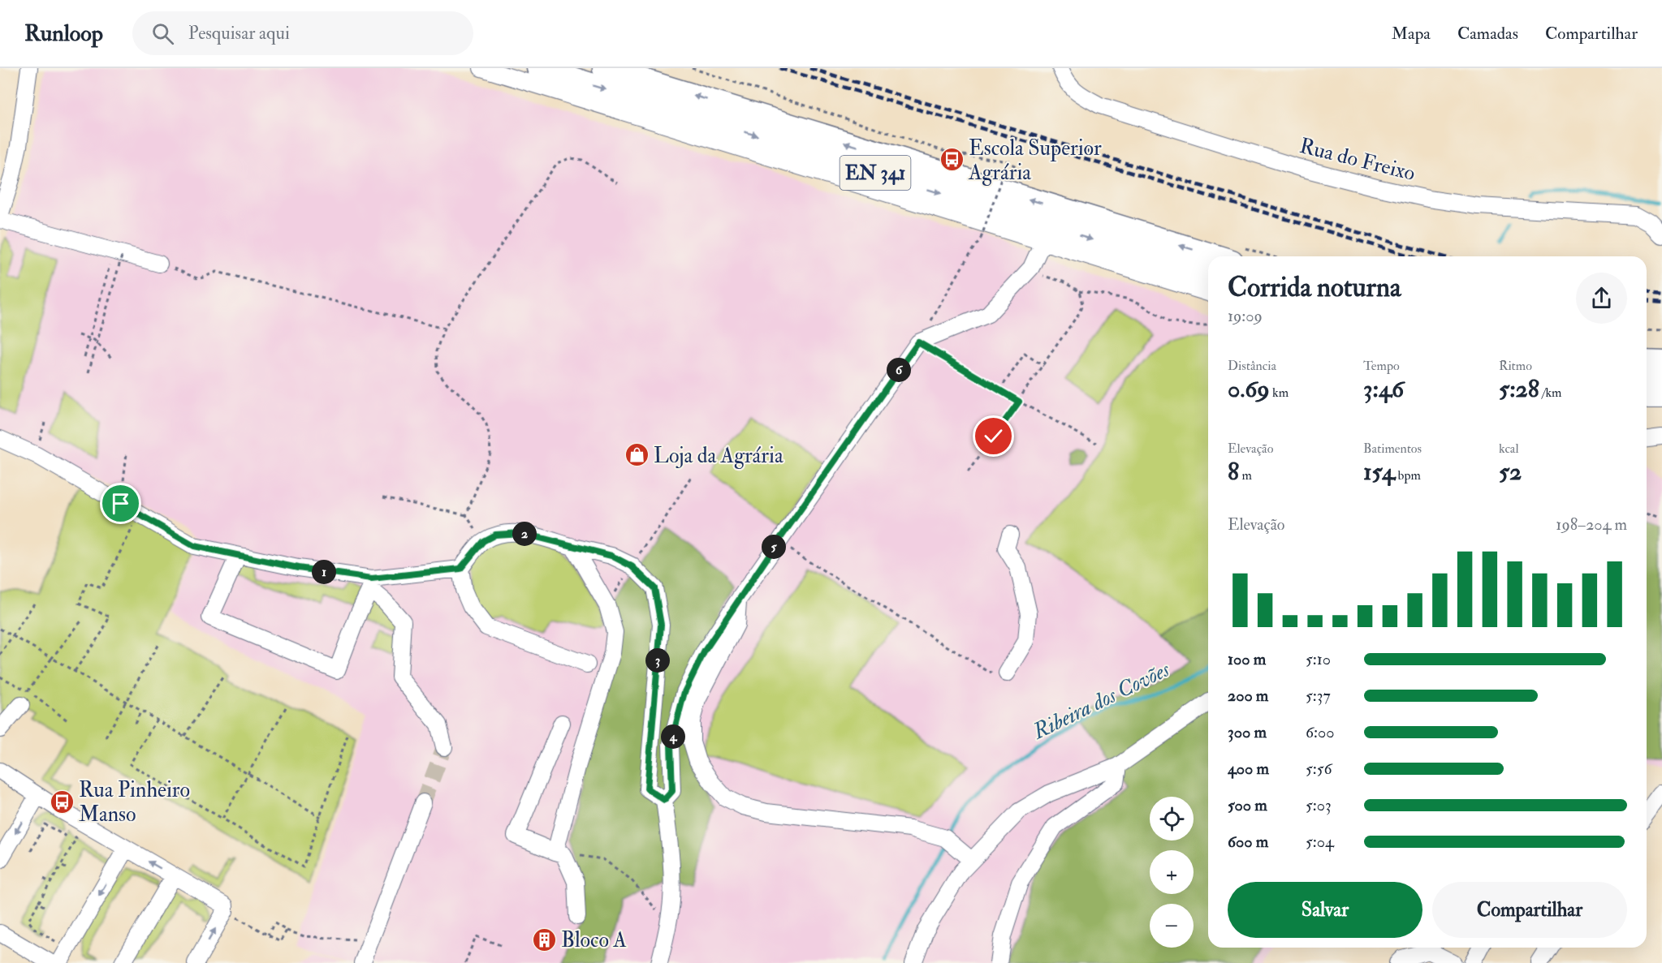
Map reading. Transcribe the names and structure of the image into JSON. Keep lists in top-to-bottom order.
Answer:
{
  "streets": {
    "highway": ["EN 341"],
    "street": ["Rua do Freixo"]
  },
  "water": ["Ribeira dos Covões"],
  "places": {
    "bus stop": ["Escola Superior Agrária", "Rua Pinheiro Manso"],
    "shop": ["Loja da Agrária"],
    "building": ["Bloco A"]
  },
  "page": {
    "header": "Runloop",
    "search": "Pesquisar aqui",
    "nav": ["Mapa", "Camadas", "Compartilhar"],
    "heading": ["Corrida noturna", "19:09"],
    "stats": [
      ["Distância", "0.69 km"],
      ["Tempo", "3:46"],
      ["Ritmo", "5:28 /km"],
      ["Elevação", "8 m"],
      ["Batimentos", "154 bpm"],
      ["kcal", "52"]
    ],
    "pins": [
      "6",
      "2",
      "5",
      "1",
      "3",
      "4"
    ],
    "chart": ["Elevação", "198–204 m"],
    "list": [
      {
        "name": "100 m",
        "note": "5:10"
      },
      {
        "name": "200 m",
        "note": "5:37"
      },
      {
        "name": "300 m",
        "note": "6:00"
      },
      {
        "name": "400 m",
        "note": "5:56"
      },
      {
        "name": "500 m",
        "note": "5:03"
      },
      {
        "name": "600 m",
        "note": "5:04"
      }
    ],
    "map_buttons": ["+", "−"],
    "buttons": ["Salvar", "Compartilhar"]
  }
}
